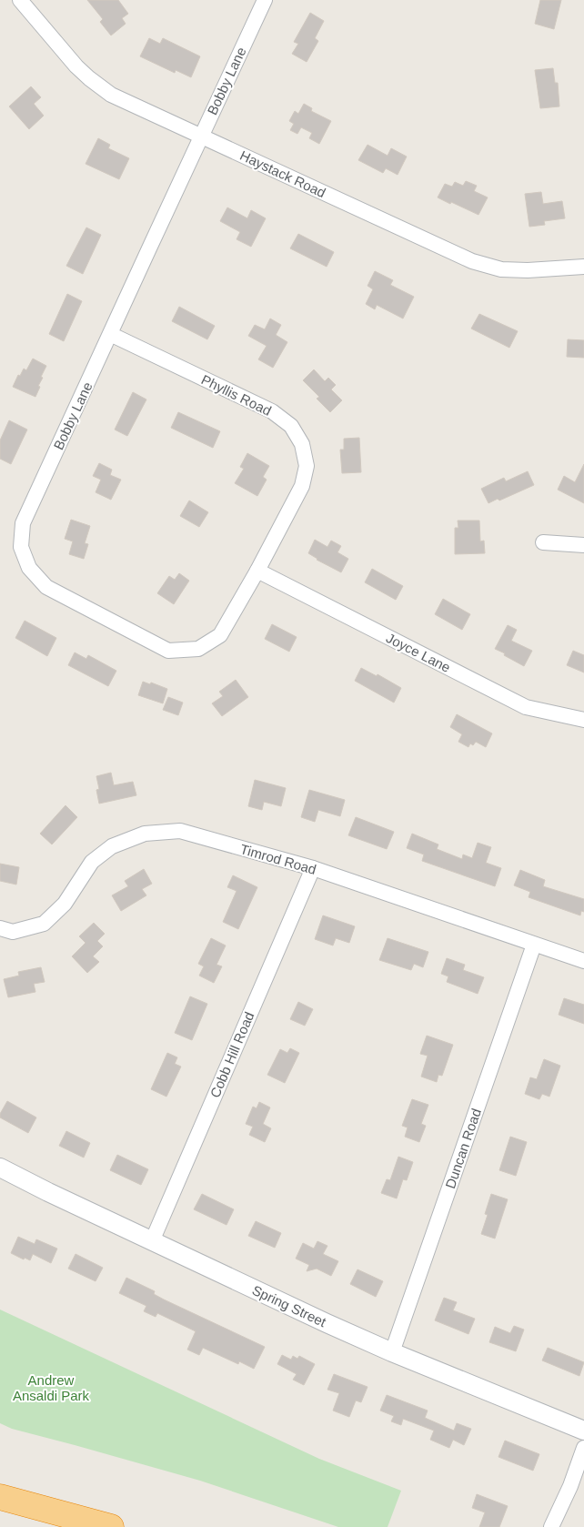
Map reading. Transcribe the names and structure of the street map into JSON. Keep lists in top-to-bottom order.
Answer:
{
  "streets": {
    "street": [
      "Bobby Lane",
      "Haystack Road",
      "Phyllis Road",
      "Joyce Lane",
      "Timrod Road",
      "Cobb Hill Road",
      "Duncan Road",
      "Spring Street"
    ]
  },
  "crossings": [
    ["Bobby Lane", "Haystack Road"],
    ["Bobby Lane", "Phyllis Road"],
    ["Bobby Lane", "Joyce Lane"],
    ["Phyllis Road", "Joyce Lane"],
    ["Timrod Road", "Cobb Hill Road"],
    ["Timrod Road", "Duncan Road"],
    ["Cobb Hill Road", "Spring Street"],
    ["Duncan Road", "Spring Street"]
  ],
  "parks": ["Andrew Ansaldi Park"]
}
